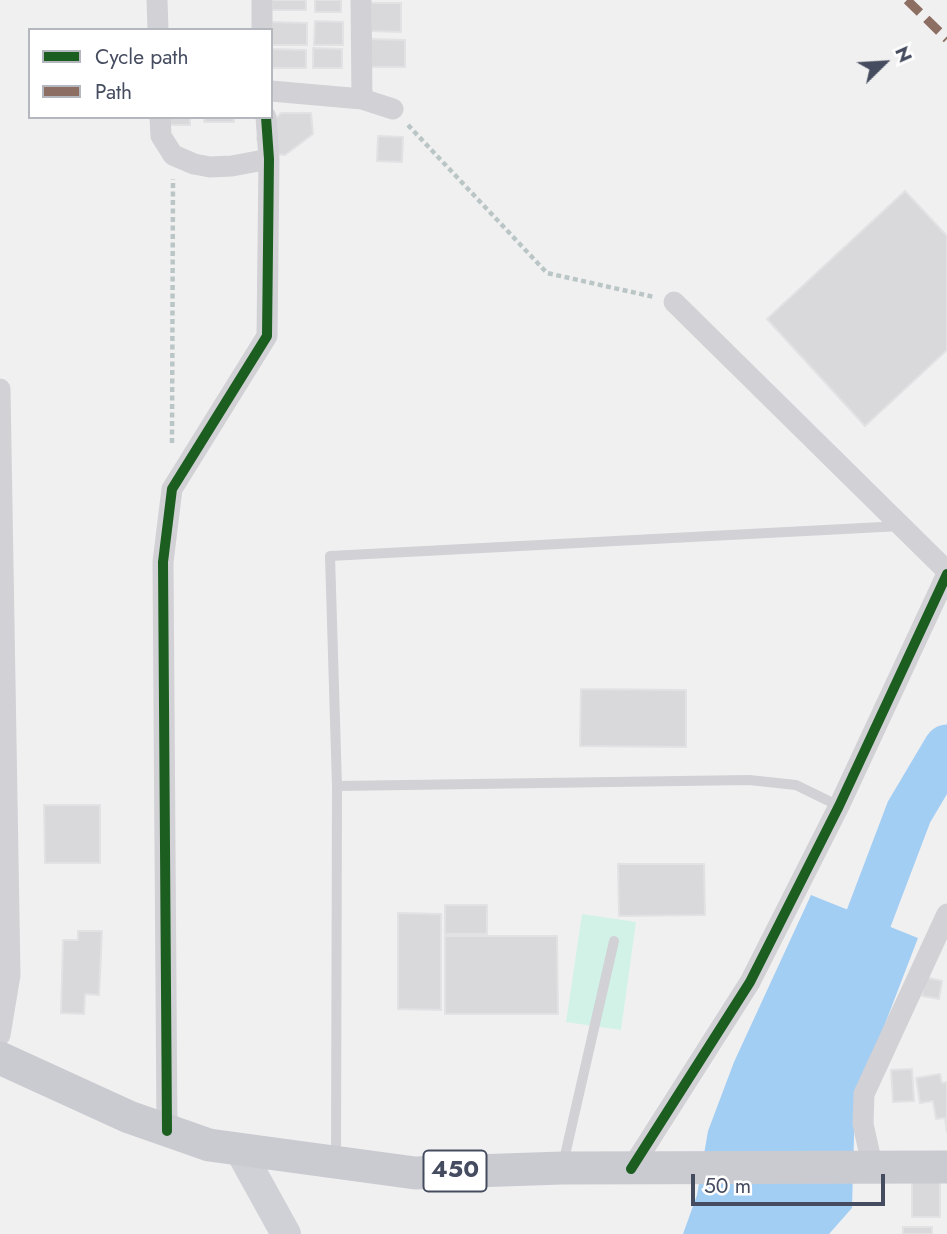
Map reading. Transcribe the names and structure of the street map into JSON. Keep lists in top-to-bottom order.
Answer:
{
  "streets": {
    "main road": ["450"]
  },
  "legend": ["Cycle path", "Path"],
  "scale_bar": "50 m",
  "north": "top right"
}
